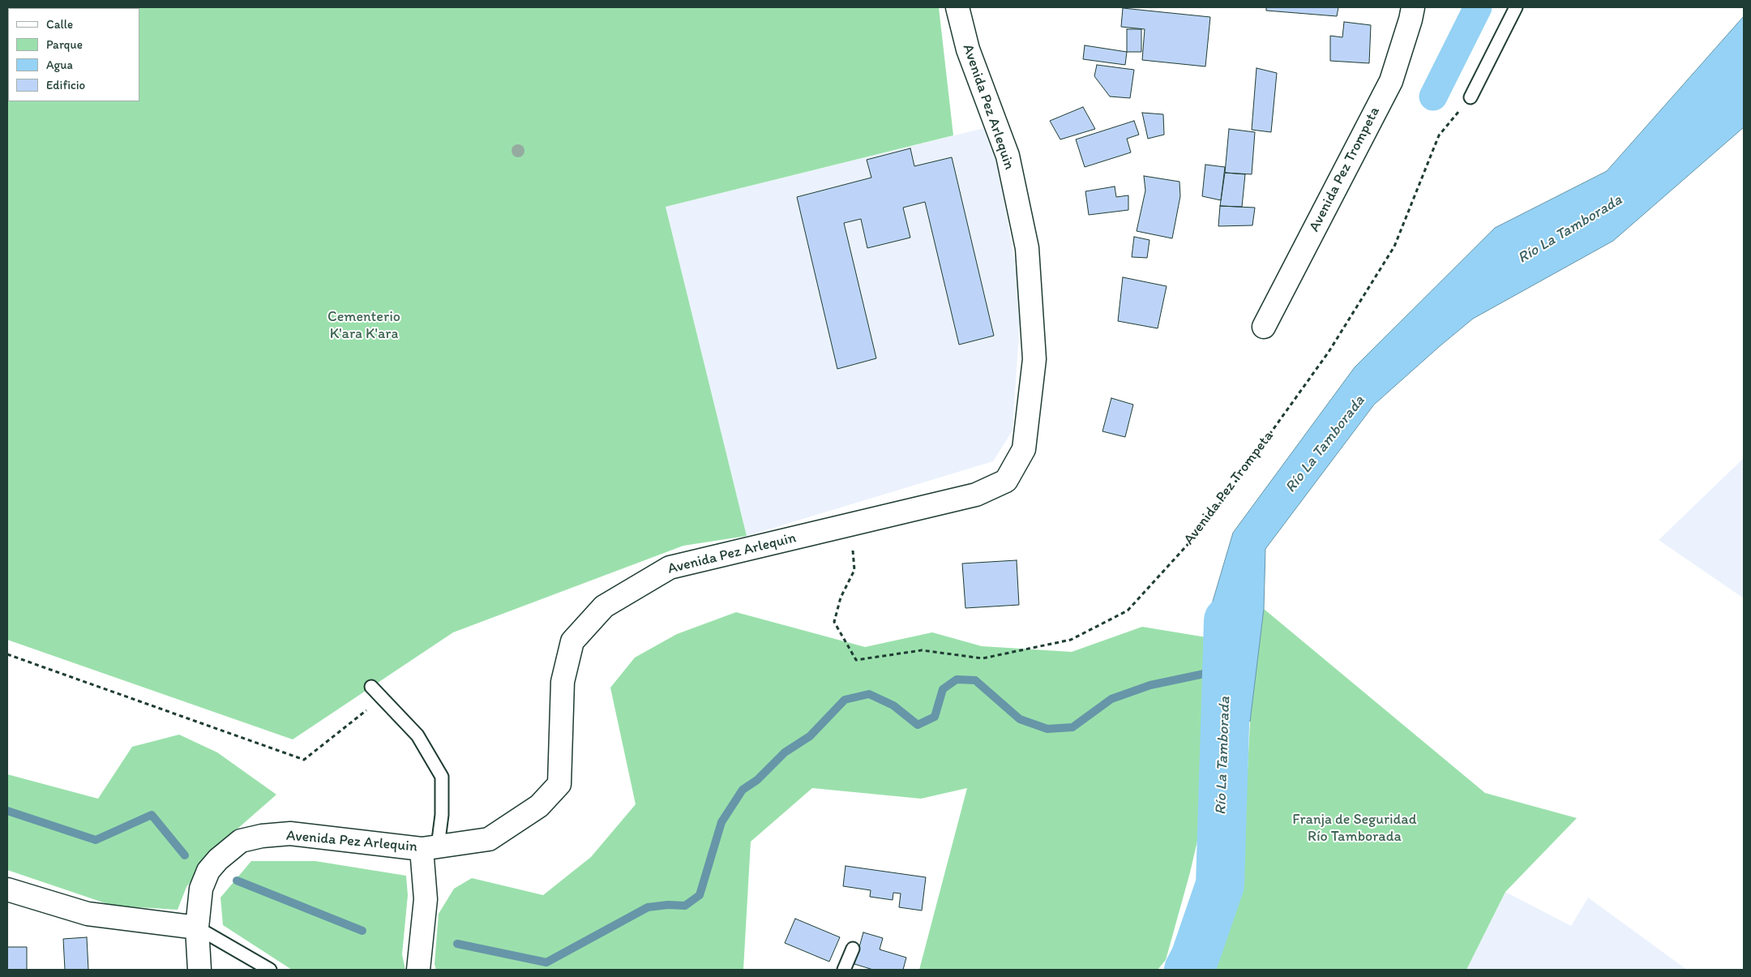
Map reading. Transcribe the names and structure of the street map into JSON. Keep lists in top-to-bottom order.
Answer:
{
  "streets": {
    "street": ["Avenida Pez Arlequin", "Avenida Pez Trompeta"]
  },
  "crossings": [
    ["Avenida Pez Arlequin", "Avenida Pez Trompeta"]
  ],
  "water": ["Río La Tamborada"],
  "parks": ["Cementerio K'ara K'ara", "Franja de Seguridad Río Tamborada"],
  "legend": [
    "Calle",
    "Parque",
    "Agua",
    "Edificio"
  ]
}
